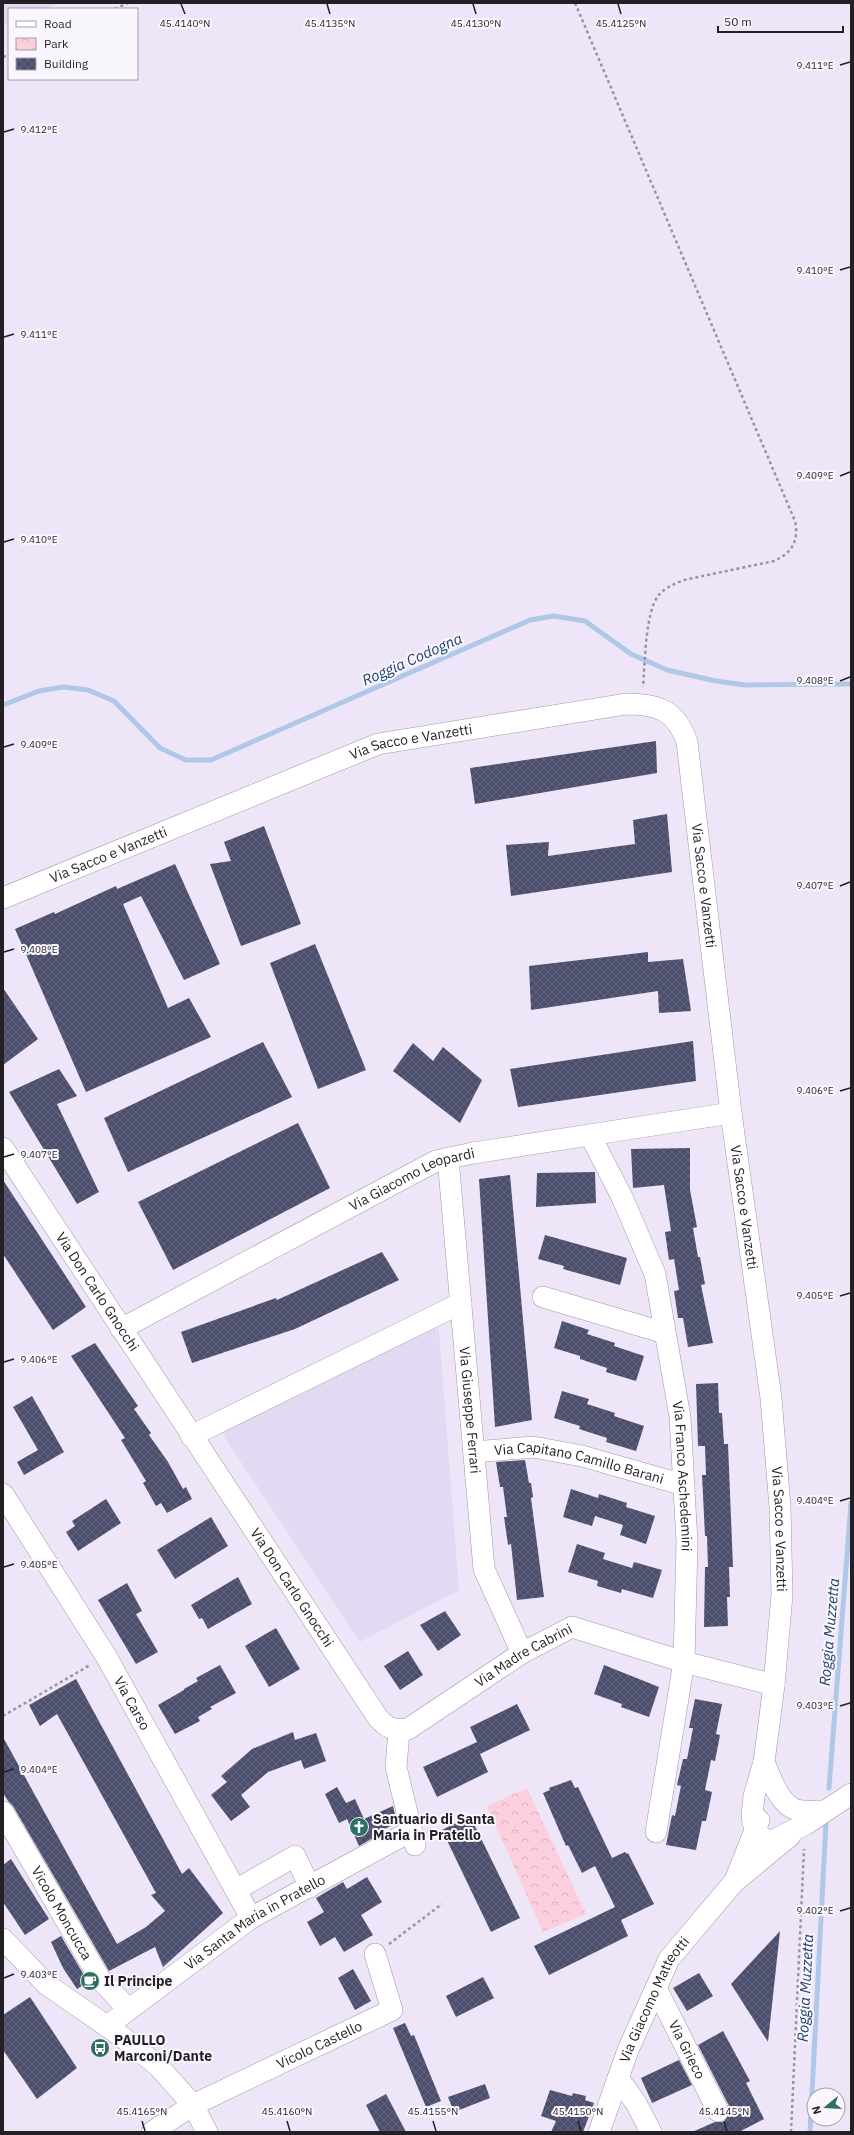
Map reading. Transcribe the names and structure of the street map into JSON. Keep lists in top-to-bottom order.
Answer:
{
  "streets": {
    "street": [
      "Via Sacco e Vanzetti",
      "Via Giacomo Leopardi",
      "Via Don Carlo Gnocchi",
      "Via Giuseppe Ferrari",
      "Via Capitano Camillo Barani",
      "Via Franco Aschedemini",
      "Via Madre Cabrini",
      "Via Carso",
      "Vicolo Moncucca",
      "Via Santa Maria in Pratello",
      "Via Giacomo Matteotti",
      "Vicolo Castello",
      "Via Grieco"
    ]
  },
  "crossings": [
    ["Via Sacco e Vanzetti", "Via Giacomo Leopardi"],
    ["Via Sacco e Vanzetti", "Via Madre Cabrini"],
    ["Via Sacco e Vanzetti", "Via Giacomo Matteotti"],
    ["Via Giacomo Leopardi", "Via Don Carlo Gnocchi"],
    ["Via Giacomo Leopardi", "Via Giuseppe Ferrari"],
    ["Via Giacomo Leopardi", "Via Franco Aschedemini"],
    ["Via Don Carlo Gnocchi", "Via Madre Cabrini"],
    ["Via Don Carlo Gnocchi", "Via Santa Maria in Pratello"],
    ["Via Giuseppe Ferrari", "Via Capitano Camillo Barani"],
    ["Via Giuseppe Ferrari", "Via Madre Cabrini"],
    ["Via Capitano Camillo Barani", "Via Franco Aschedemini"],
    ["Via Franco Aschedemini", "Via Madre Cabrini"],
    ["Via Madre Cabrini", "Via Santa Maria in Pratello"],
    ["Via Carso", "Via Santa Maria in Pratello"],
    ["Vicolo Moncucca", "Via Santa Maria in Pratello"],
    ["Via Giacomo Matteotti", "Via Grieco"]
  ],
  "water": ["Roggia Codogna", "Roggia Muzzetta"],
  "places": {
    "church": ["Santuario di Santa Maria in Pratello"],
    "cafe": ["Il Principe"],
    "bus stop": ["PAULLO Marconi/Dante"]
  },
  "legend": ["Road", "Park", "Building"],
  "scale_bar": "50 m",
  "north": "left",
  "coordinates": [
    "45.4140°N",
    "45.4135°N",
    "45.4130°N",
    "45.4125°N",
    "9.411°E",
    "9.412°E",
    "9.410°E",
    "9.409°E",
    "9.408°E",
    "9.407°E",
    "9.406°E",
    "9.405°E",
    "9.404°E",
    "9.403°E",
    "9.402°E",
    "45.4165°N",
    "45.4160°N",
    "45.4155°N",
    "45.4150°N",
    "45.4145°N"
  ]
}
